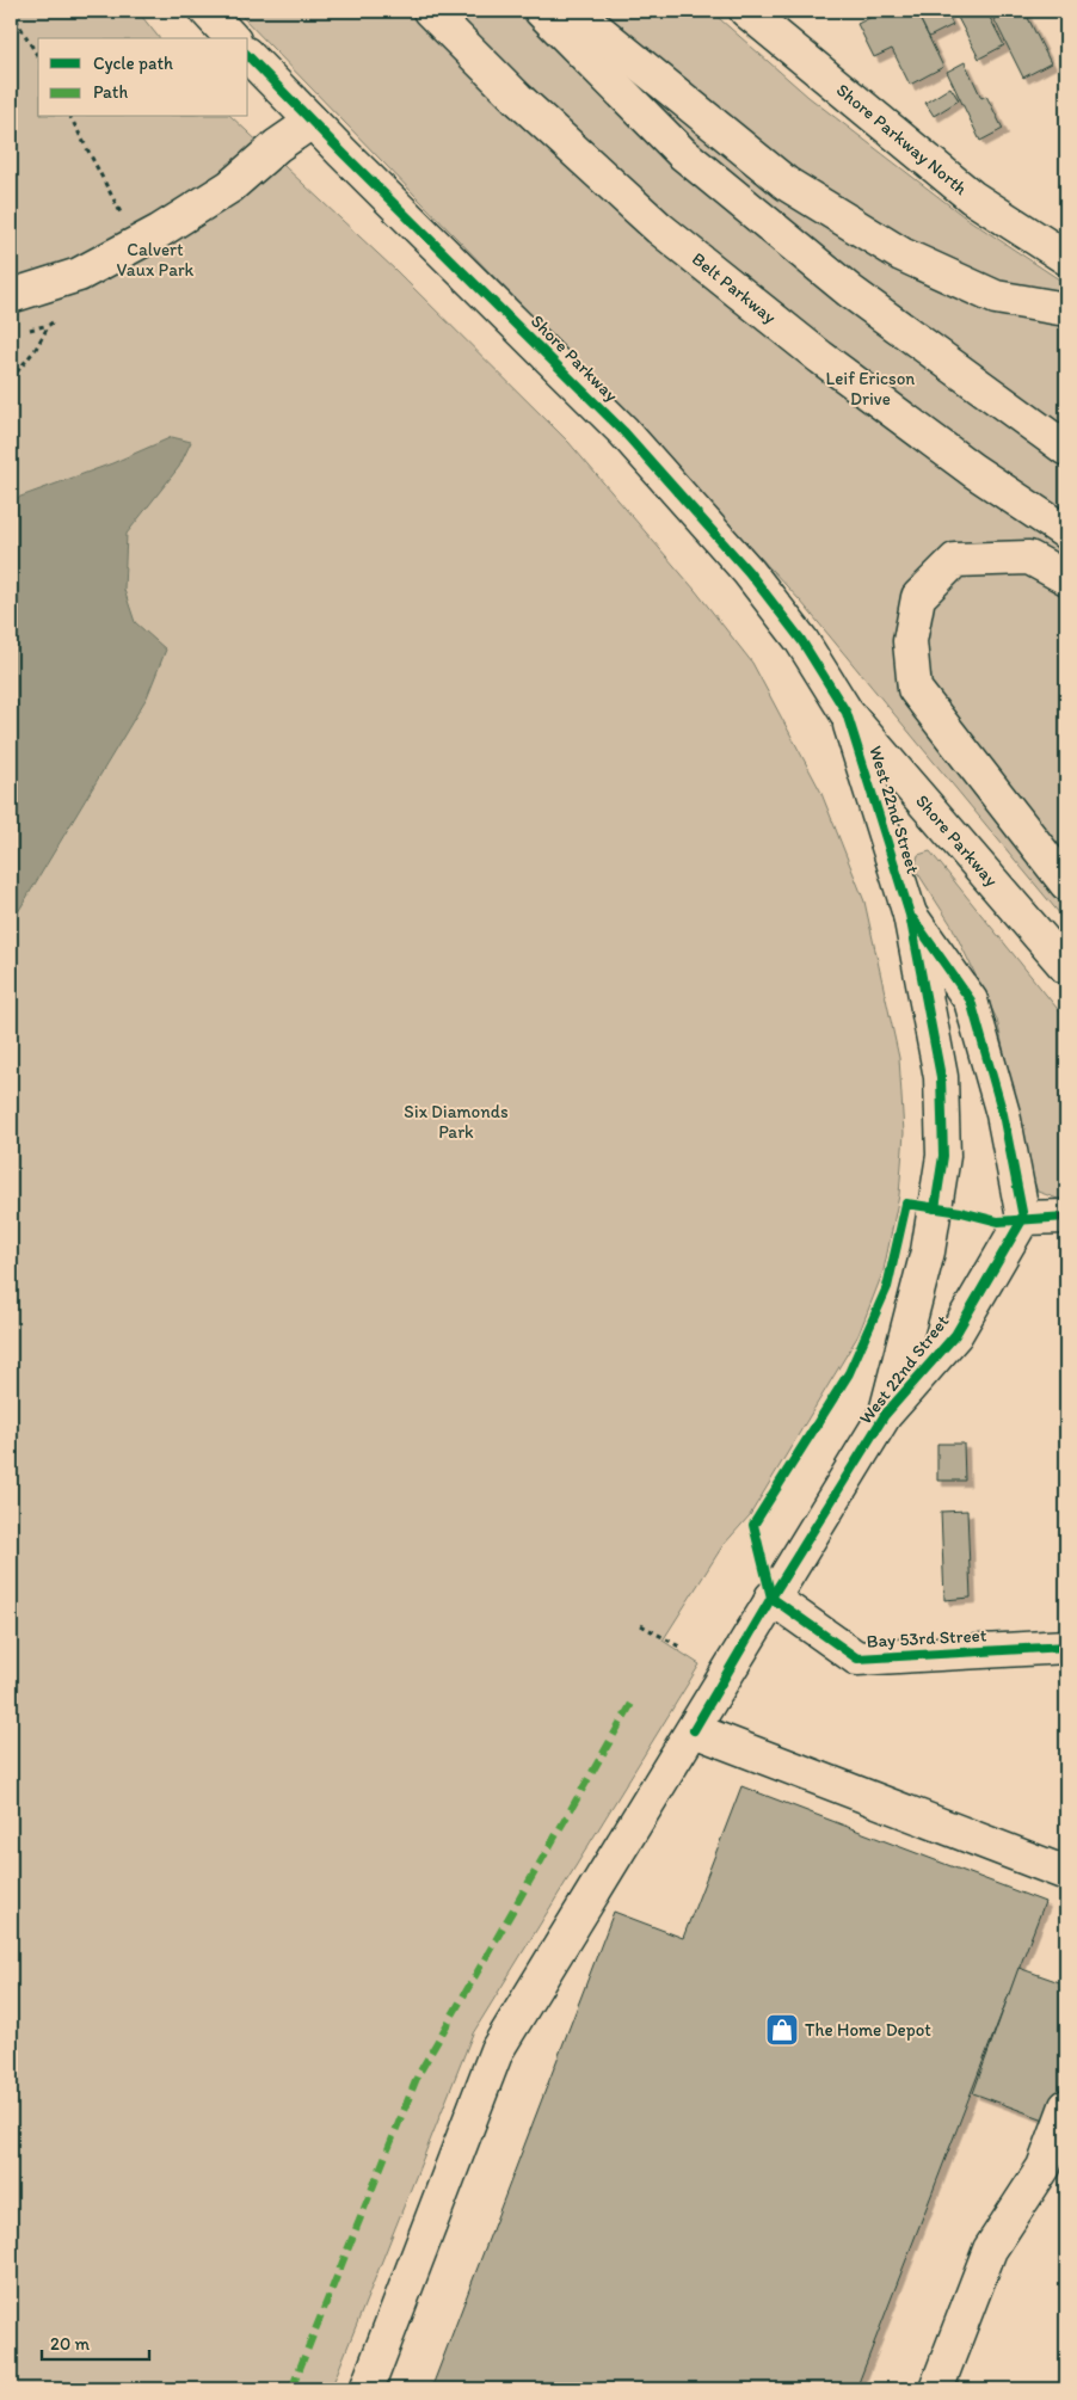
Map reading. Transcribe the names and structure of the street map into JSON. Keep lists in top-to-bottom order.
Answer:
{
  "streets": {
    "main road": [
      "Shore Parkway North",
      "Belt Parkway",
      "Shore Parkway",
      "West 22nd Street",
      "Bay 53rd Street"
    ]
  },
  "crossings": [
    ["Shore Parkway", "West 22nd Street"],
    ["West 22nd Street", "Bay 53rd Street"]
  ],
  "parks": ["Calvert Vaux Park", "Leif Ericson Drive", "Six Diamonds Park"],
  "places": {
    "shop": ["The Home Depot"]
  },
  "legend": ["Cycle path", "Path"],
  "scale_bar": "20 m"
}
